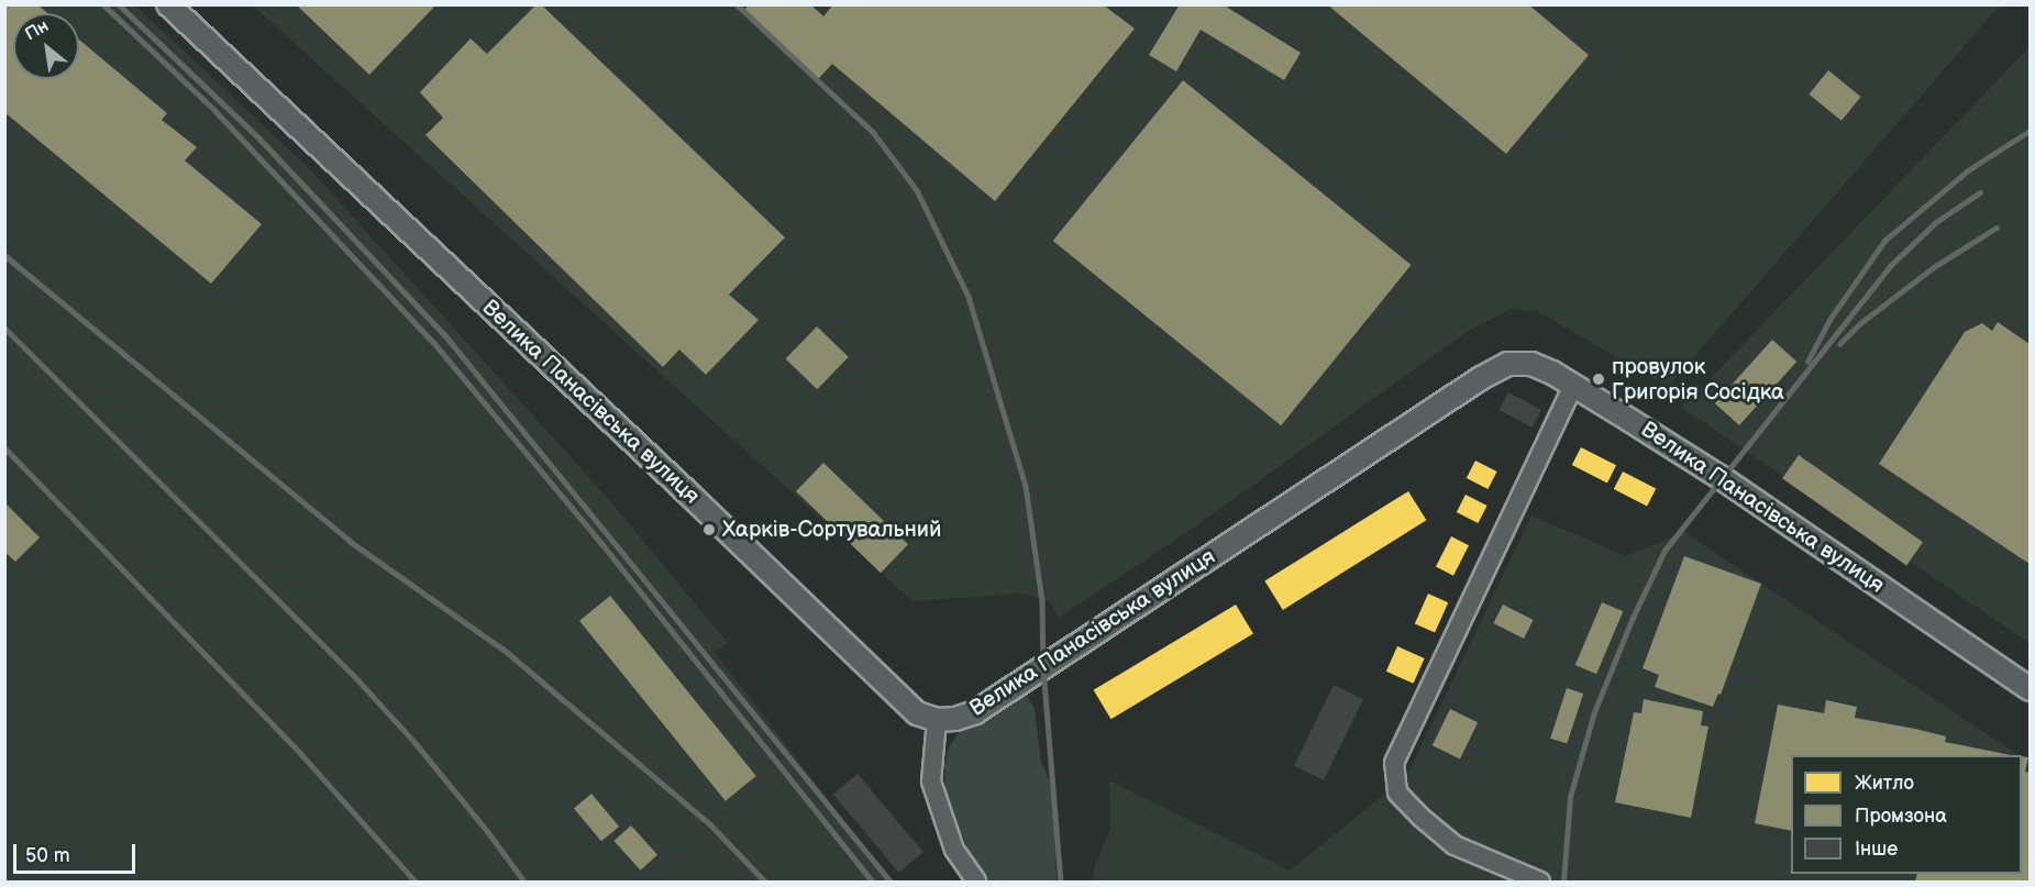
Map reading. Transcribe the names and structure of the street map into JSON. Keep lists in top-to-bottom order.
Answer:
{
  "streets": {
    "street": ["Велика Панасівська вулиця"]
  },
  "places": ["провулок Григорія Сосідка", "Харків-Сортувальний"],
  "legend": ["Житло", "Промзона", "Інше"],
  "scale_bar": "50 m",
  "north": "top left"
}
